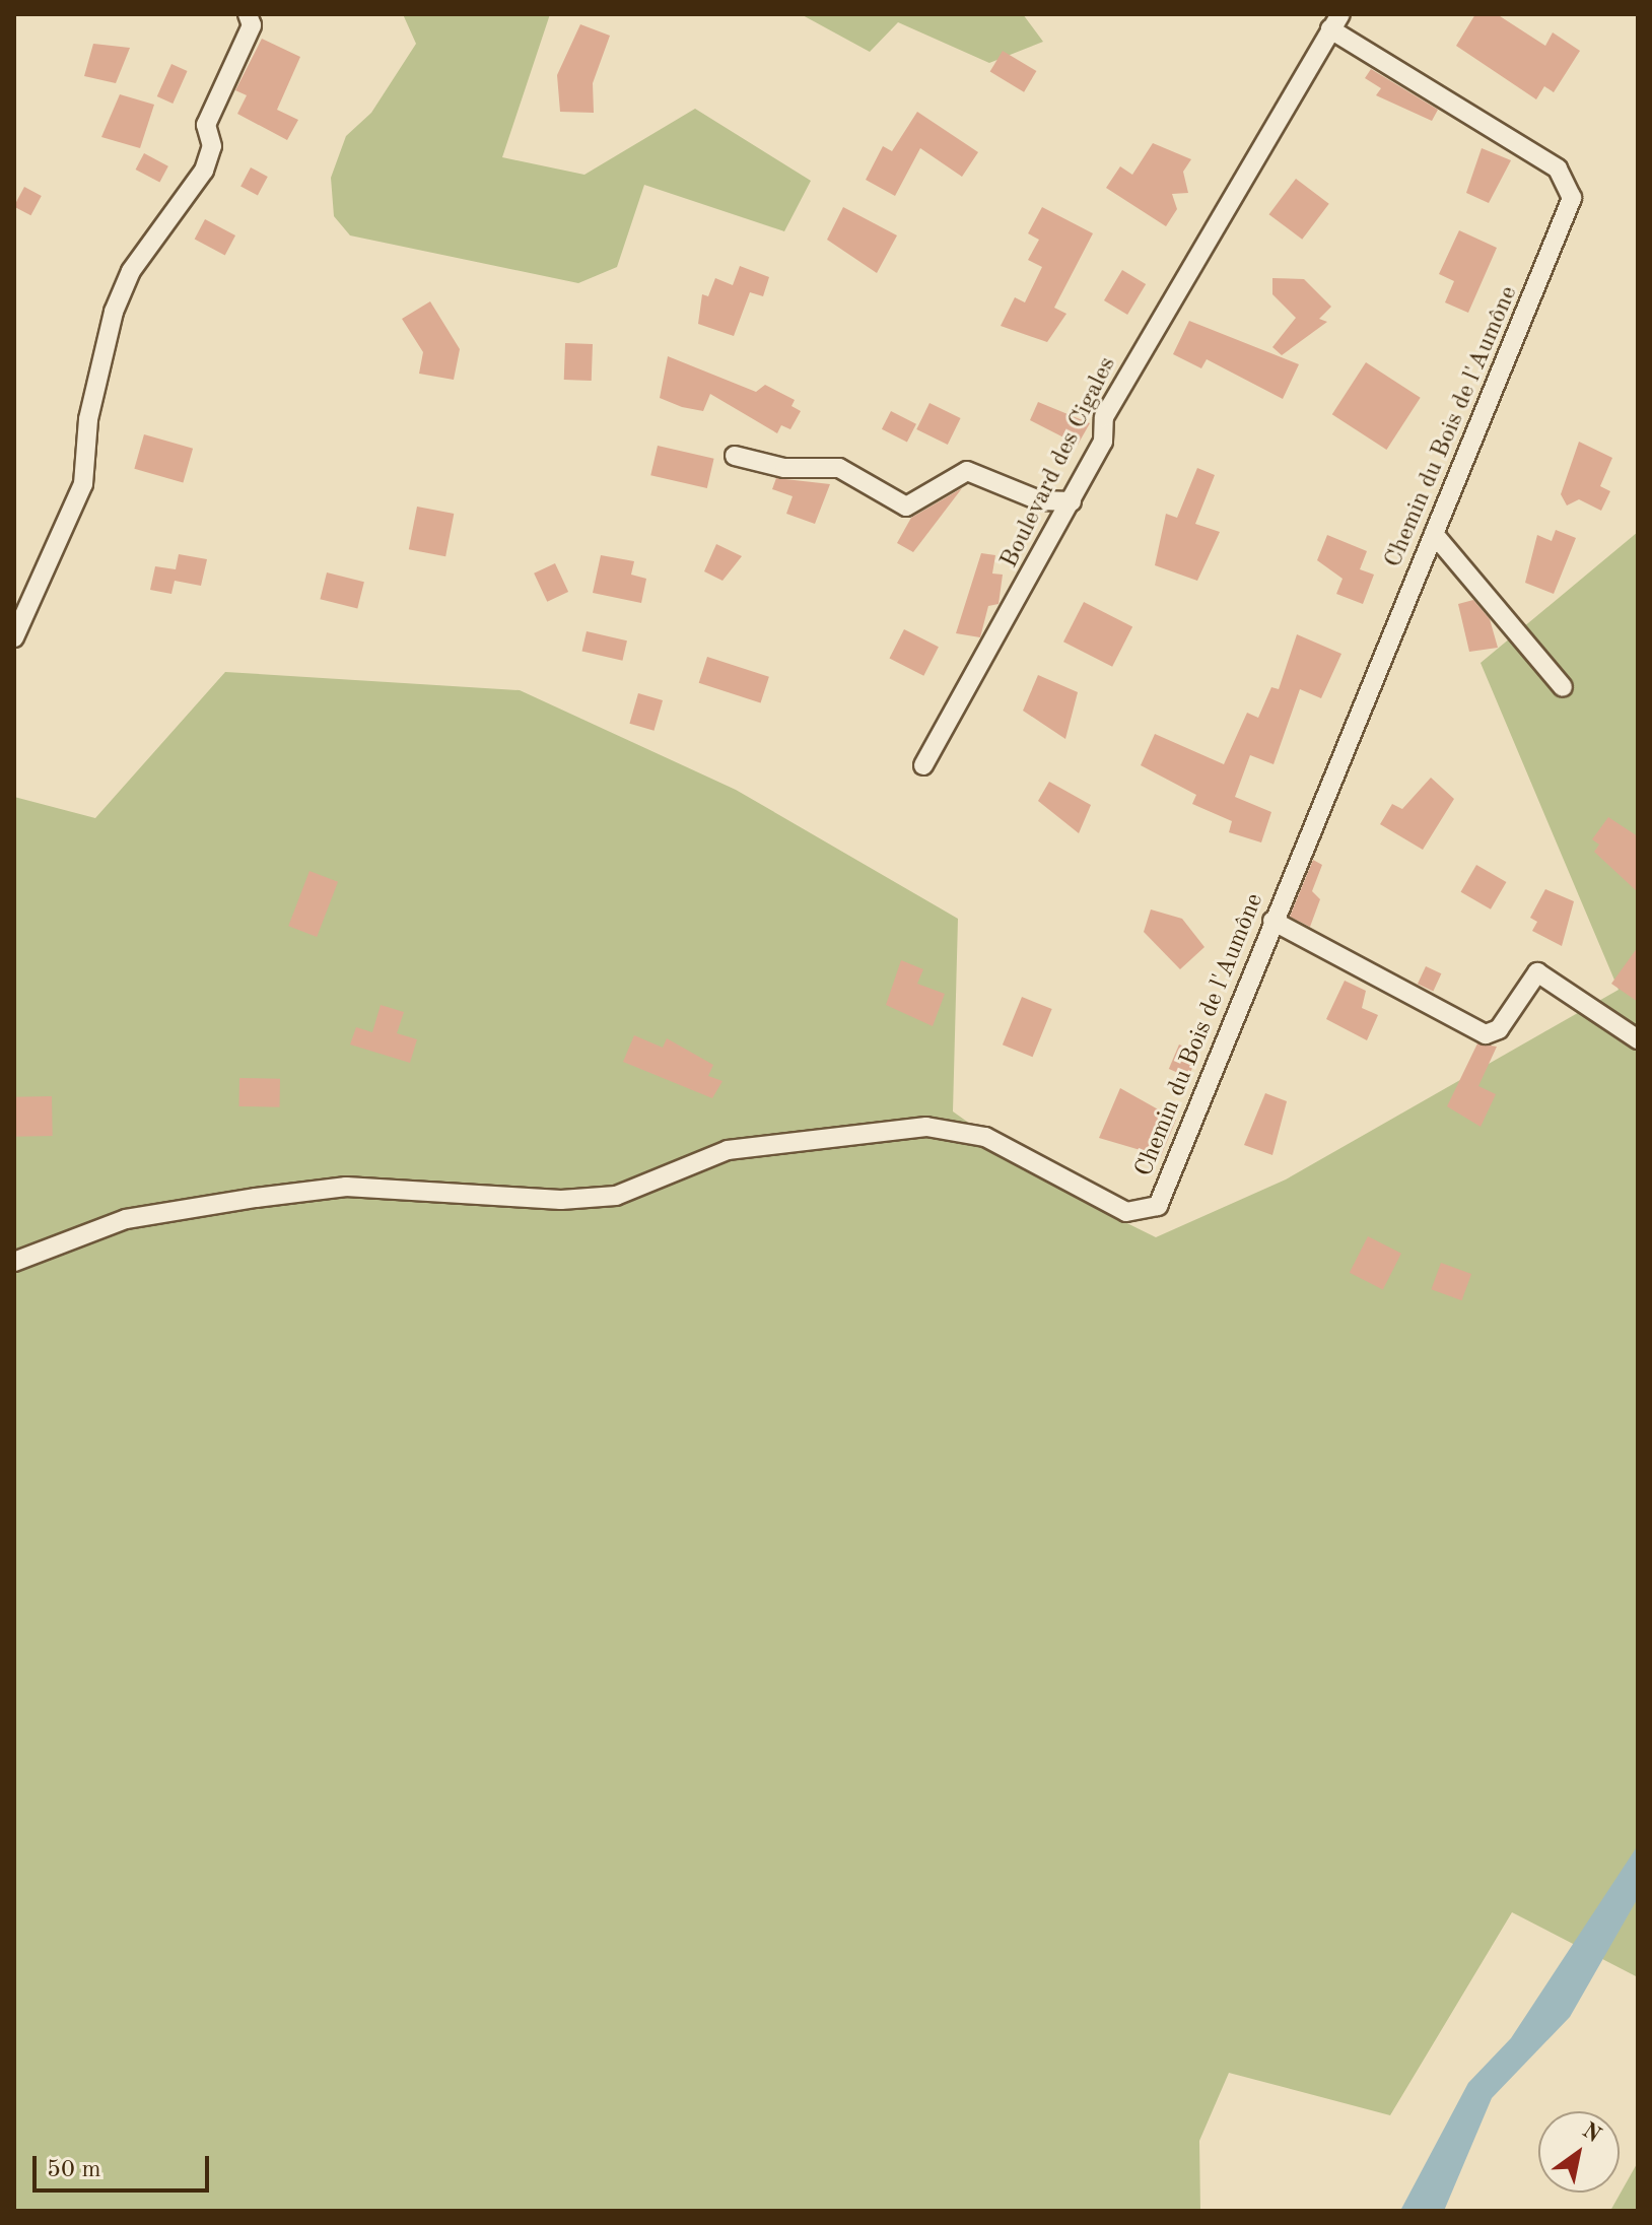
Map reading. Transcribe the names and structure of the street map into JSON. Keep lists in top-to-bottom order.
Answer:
{
  "streets": {
    "street": ["Chemin du Bois de l'Aumône", "Boulevard des Cigales"]
  },
  "crossings": [
    ["Chemin du Bois de l'Aumône", "Boulevard des Cigales"]
  ],
  "scale_bar": "50 m",
  "north": "top right"
}
